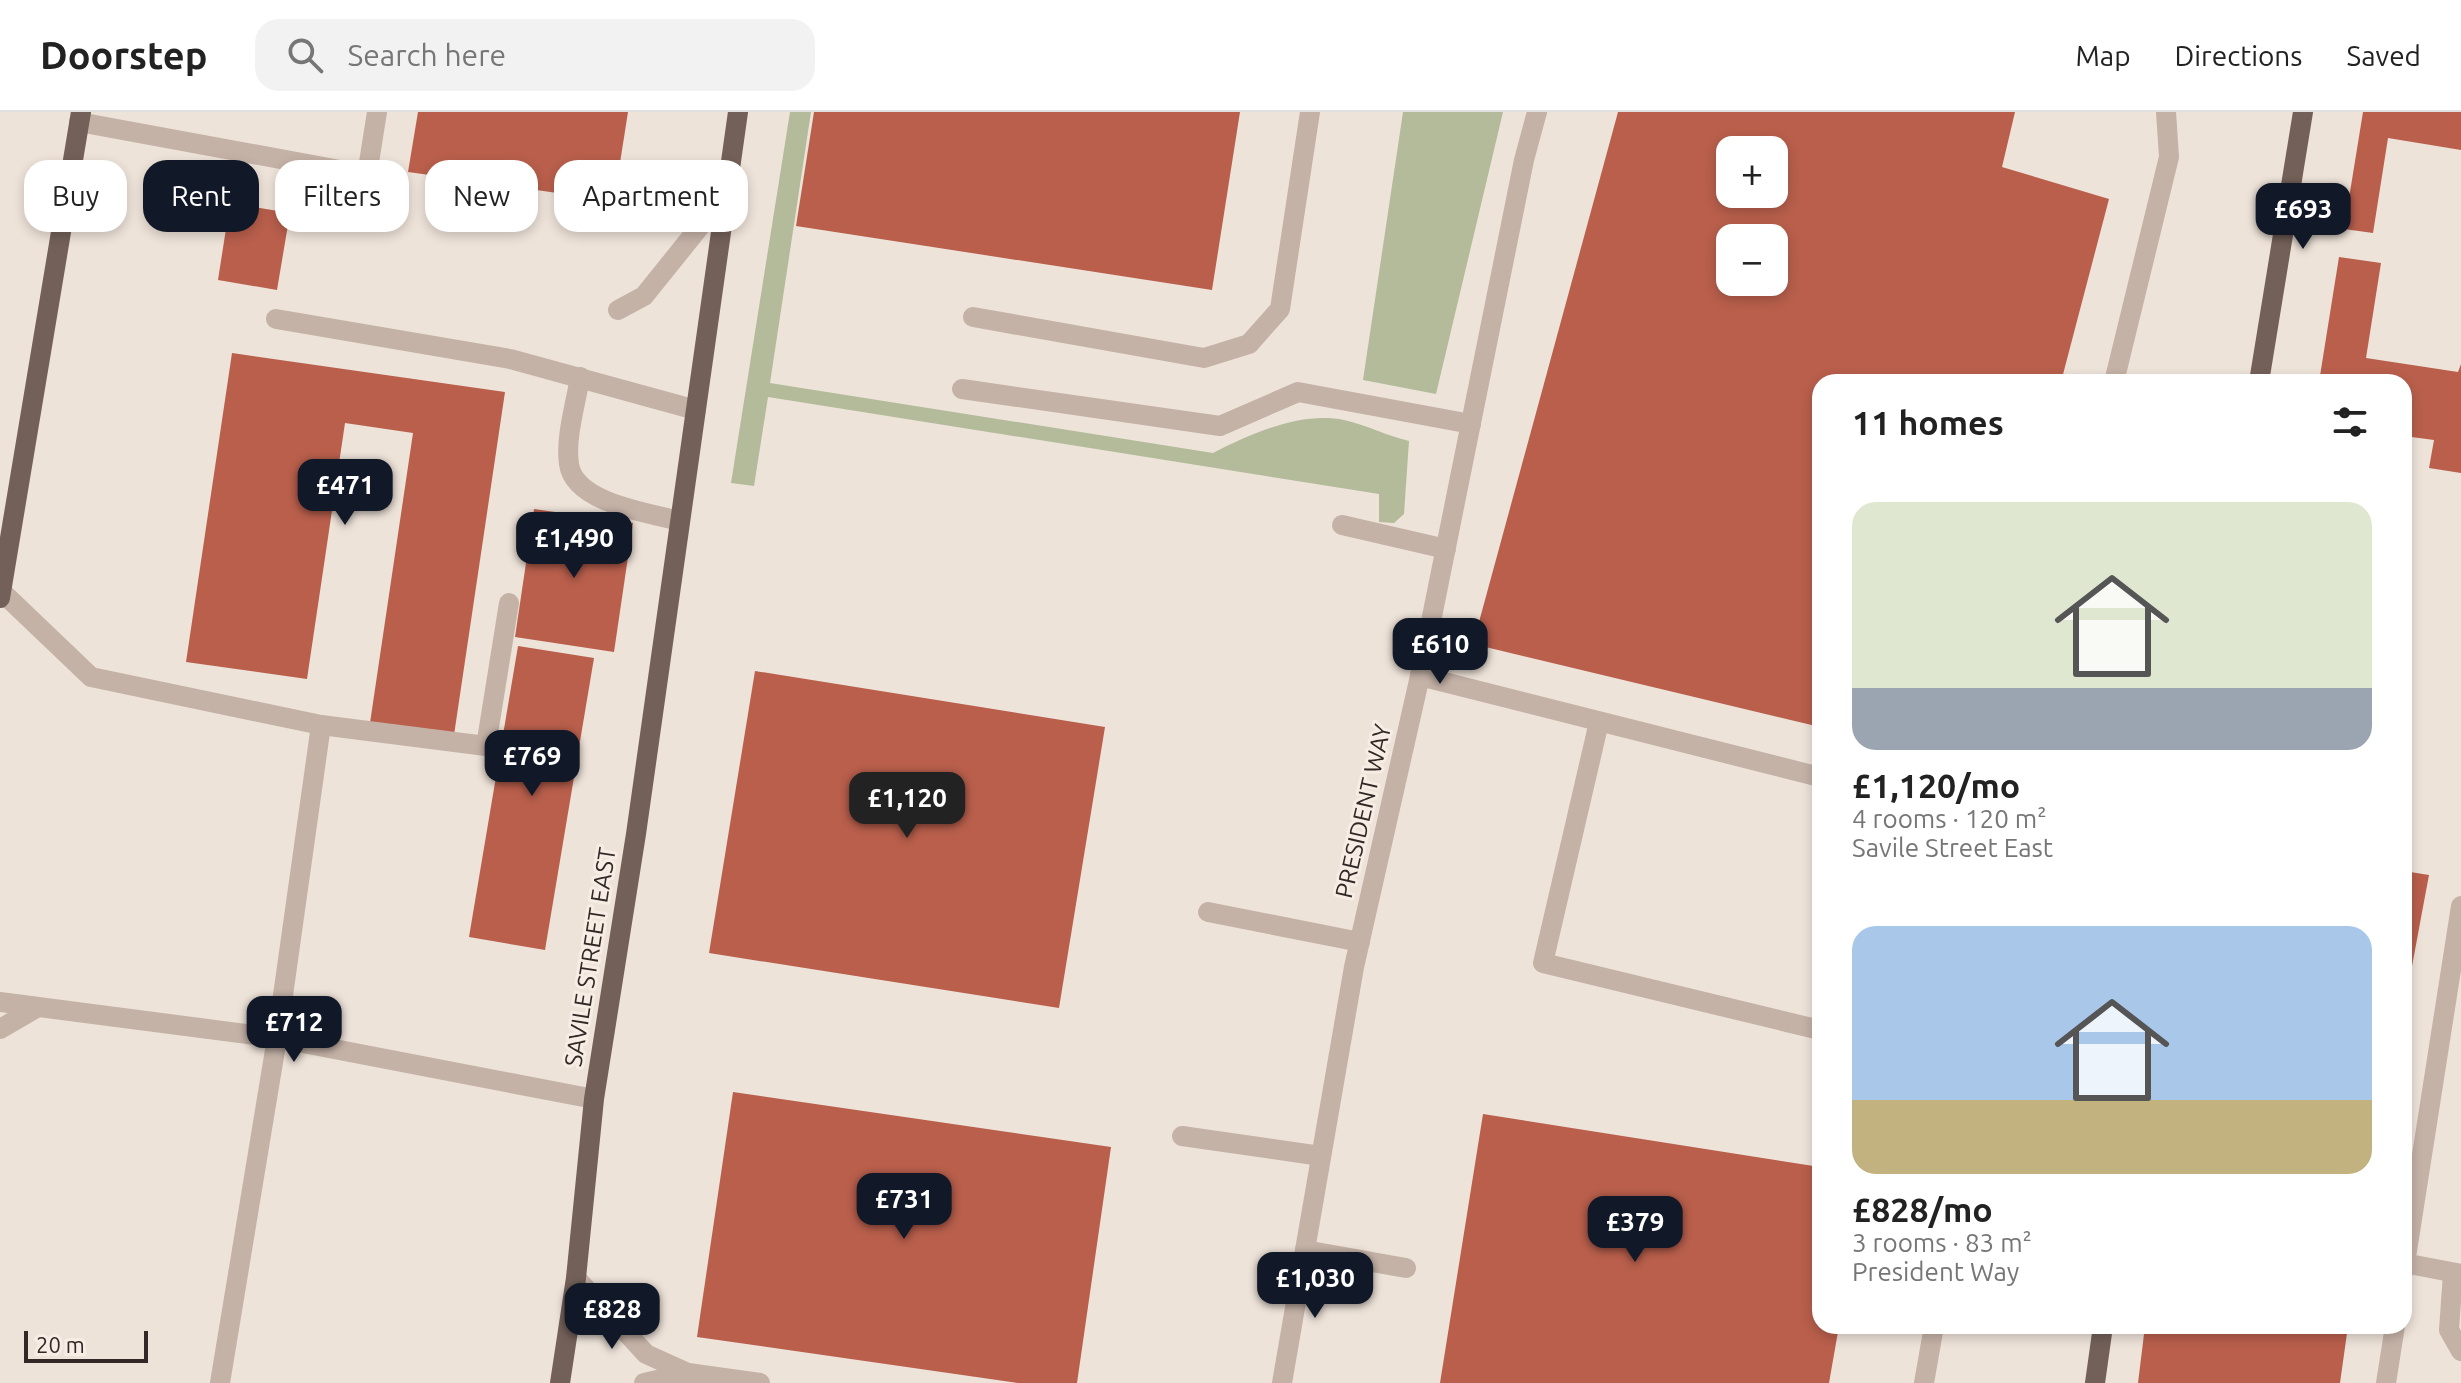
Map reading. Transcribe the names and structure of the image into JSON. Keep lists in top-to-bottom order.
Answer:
{
  "streets": {
    "main road": ["SAVILE STREET EAST"],
    "street": ["PRESIDENT WAY"]
  },
  "scale_bar": "20 m",
  "page": {
    "header": "Doorstep",
    "search": "Search here",
    "nav": ["Map", "Directions", "Saved"],
    "map_buttons": ["+", "−"],
    "chip": [
      "Buy",
      "Rent",
      "Filters",
      "New",
      "Apartment"
    ],
    "price": [
      "£693",
      "£471",
      "£1,490",
      "£610",
      "£769",
      "£1,120",
      "£712",
      "£731",
      "£379",
      "£1,030",
      "£828"
    ],
    "heading": "11 homes",
    "list": [
      {
        "name": "£1,120/mo",
        "note": "4 rooms · 120 m² · Savile Street East"
      },
      {
        "name": "£828/mo",
        "note": "3 rooms · 83 m² · President Way"
      }
    ],
    "scale": "20 m"
  }
}
